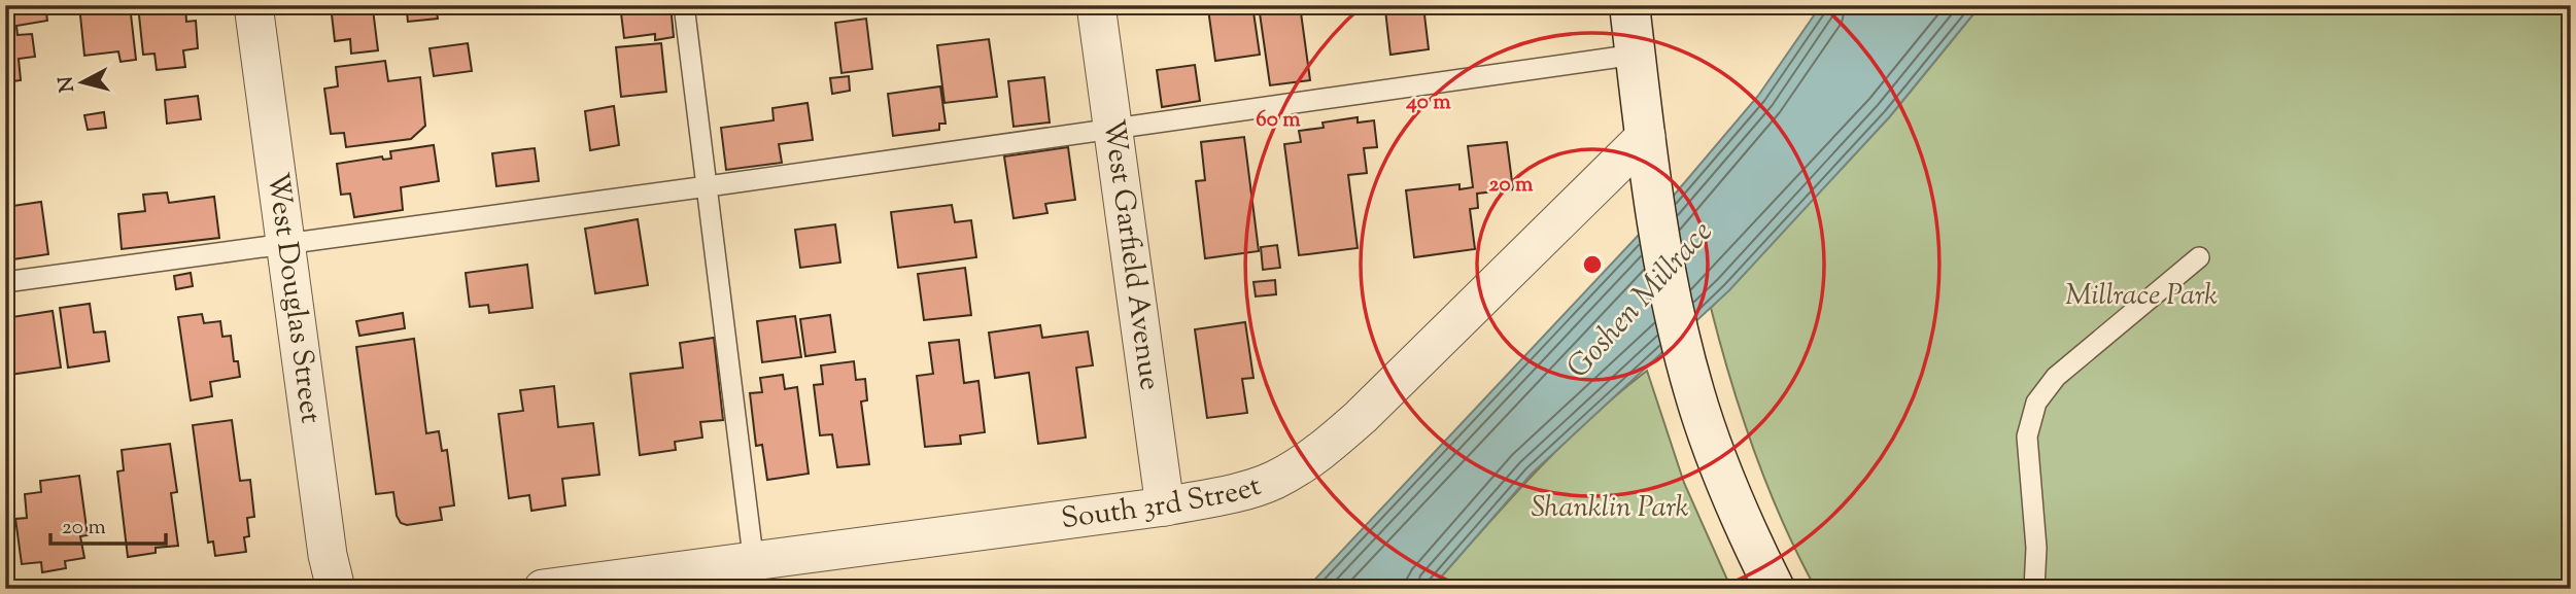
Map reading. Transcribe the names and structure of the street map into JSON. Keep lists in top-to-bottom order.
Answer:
{
  "streets": {
    "street": ["West Garfield Avenue", "West Douglas Street", "South 3rd Street"]
  },
  "crossings": [
    ["West Garfield Avenue", "South 3rd Street"]
  ],
  "water": ["Goshen Millrace"],
  "parks": ["Millrace Park", "Shanklin Park"],
  "scale_bar": "20 m",
  "north": "left",
  "rings": ["40 m", "60 m", "20 m"]
}
